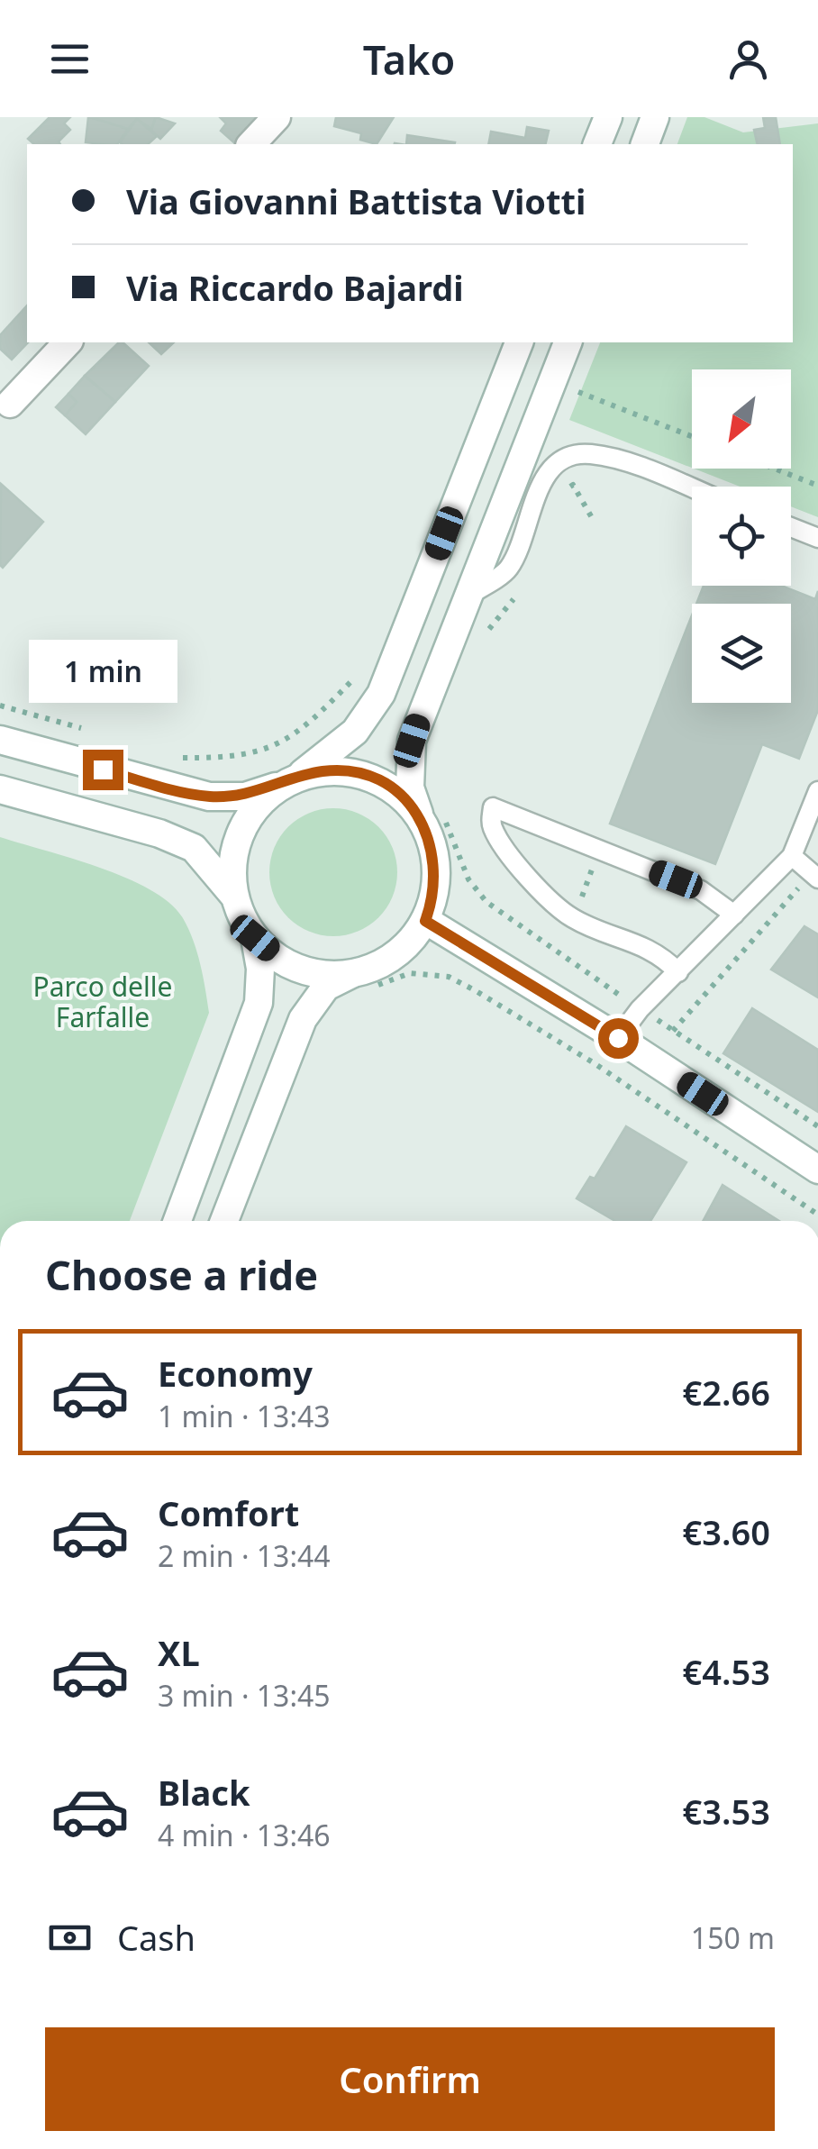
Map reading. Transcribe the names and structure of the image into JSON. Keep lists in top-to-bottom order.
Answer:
{
  "parks": ["Parco delle Farfalle"],
  "north": "bottom left",
  "page": {
    "header": "Tako",
    "banner": ["Via Giovanni Battista Viotti", "Via Riccardo Bajardi"],
    "bubble": "1 min",
    "heading": "Choose a ride",
    "list": [
      {
        "name": "Economy",
        "note": "1 min · 13:43",
        "value": "€2.66"
      },
      {
        "name": "Comfort",
        "note": "2 min · 13:44",
        "value": "€3.60"
      },
      {
        "name": "XL",
        "note": "3 min · 13:45",
        "value": "€4.53"
      },
      {
        "name": "Black",
        "note": "4 min · 13:46",
        "value": "€3.53"
      }
    ],
    "pay": ["Cash", "150 m"],
    "buttons": "Confirm"
  }
}
